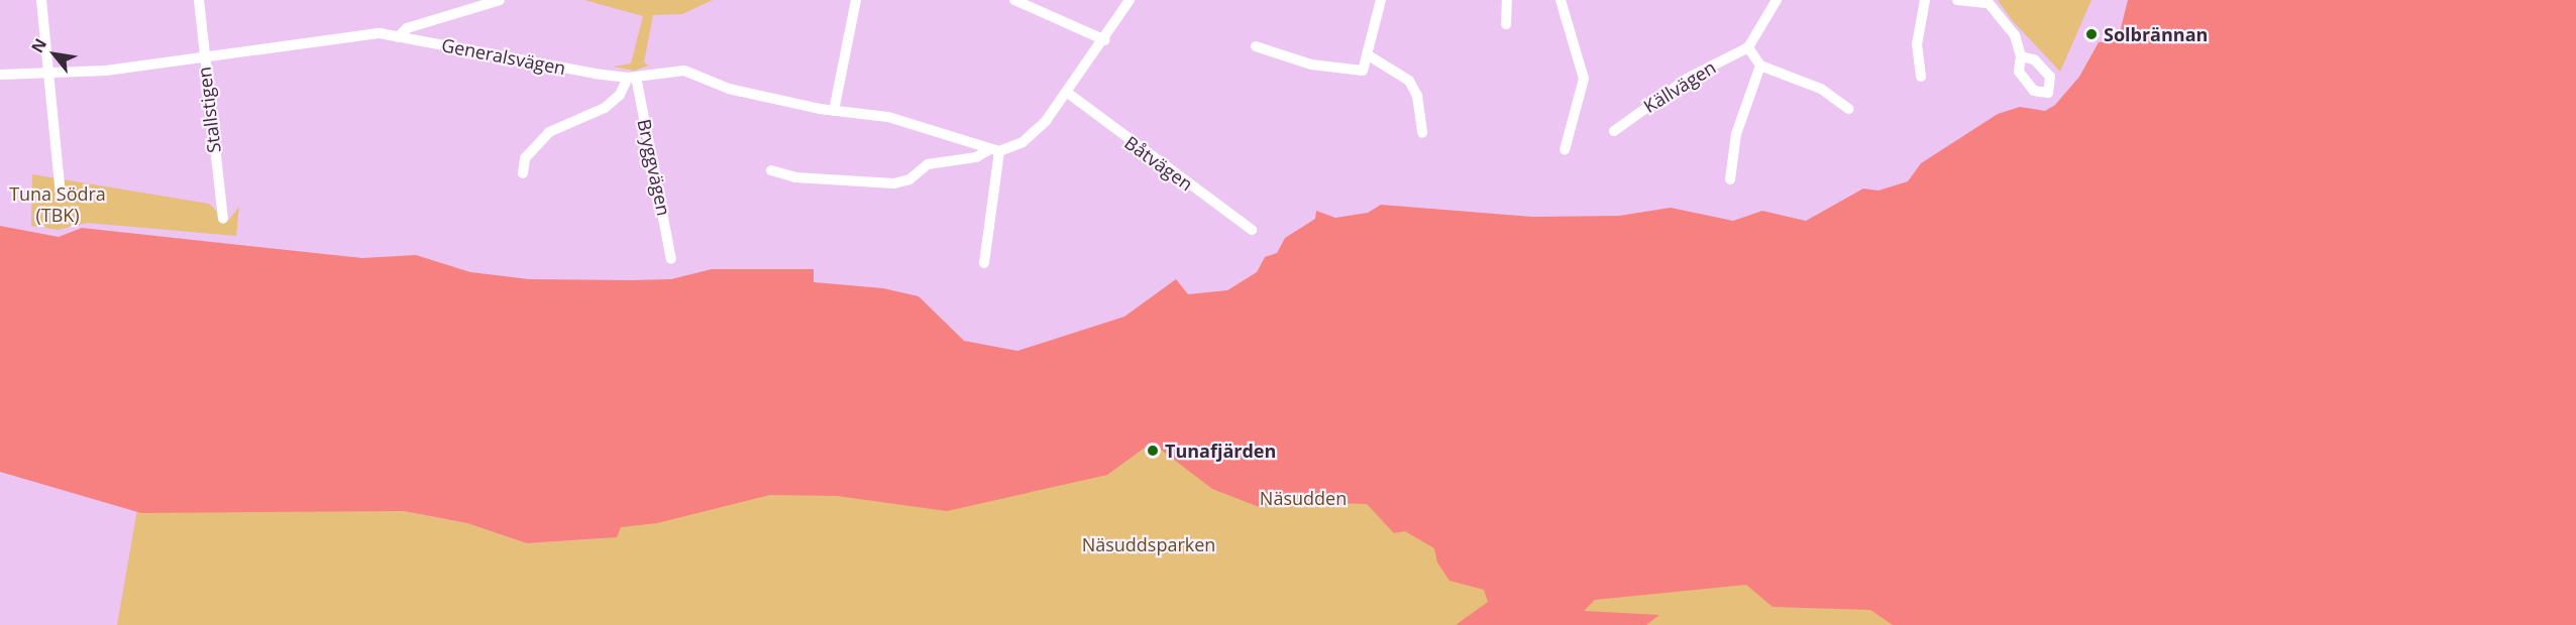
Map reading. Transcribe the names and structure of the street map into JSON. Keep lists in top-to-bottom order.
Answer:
{
  "streets": {
    "street": [
      "Generalsvägen",
      "Källvägen",
      "Stallstigen",
      "Båtvägen",
      "Bryggvägen"
    ]
  },
  "crossings": [
    ["Generalsvägen", "Stallstigen"],
    ["Generalsvägen", "Bryggvägen"]
  ],
  "parks": ["Tuna Södra (TBK)", "Näsudden", "Näsuddsparken"],
  "places": ["Solbrännan", "Tunafjärden"],
  "north": "top left"
}
